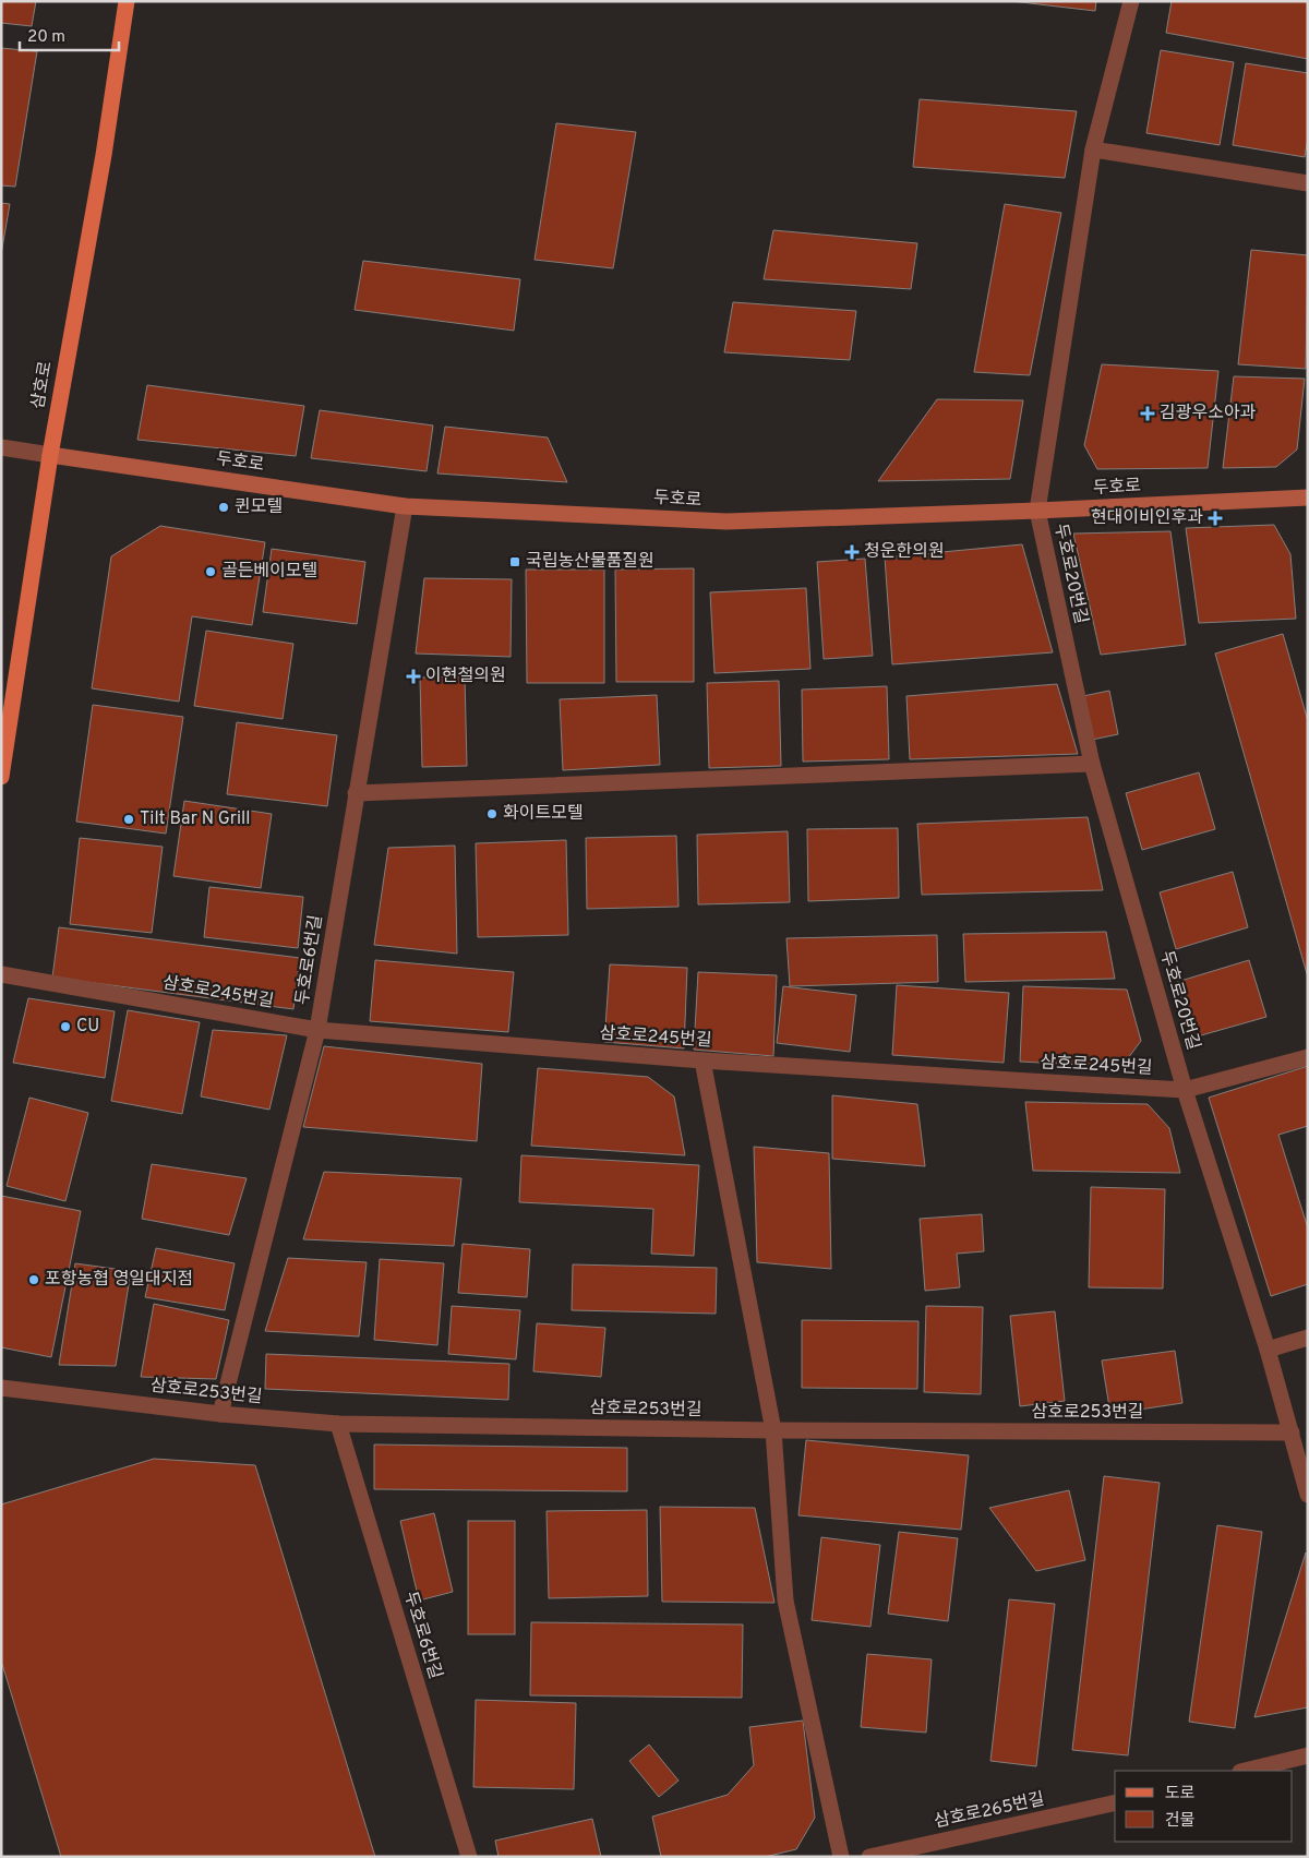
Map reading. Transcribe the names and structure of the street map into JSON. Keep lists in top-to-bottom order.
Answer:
{
  "streets": {
    "main road": ["삼호로"],
    "street": [
      "두호로",
      "두호로20번길",
      "두호로6번길",
      "삼호로245번길",
      "삼호로253번길",
      "삼호로265번길"
    ]
  },
  "crossings": [
    ["삼호로", "두호로"],
    ["두호로", "두호로20번길"],
    ["두호로", "두호로6번길"],
    ["두호로20번길", "삼호로245번길"],
    ["두호로20번길", "삼호로253번길"],
    ["두호로6번길", "삼호로245번길"],
    ["두호로6번길", "삼호로253번길"]
  ],
  "places": {
    "health": [
      "김광우소아과",
      "현대이비인후과",
      "청운한의원",
      "이현철의원"
    ],
    "other": [
      "퀸모텔",
      "골든베이모텔",
      "화이트모텔",
      "Tilt Bar N Grill",
      "CU",
      "포항농협 영일대지점"
    ],
    "transit": ["국립농산물품질원"]
  },
  "legend": ["도로", "건물"],
  "scale_bar": "20 m"
}
